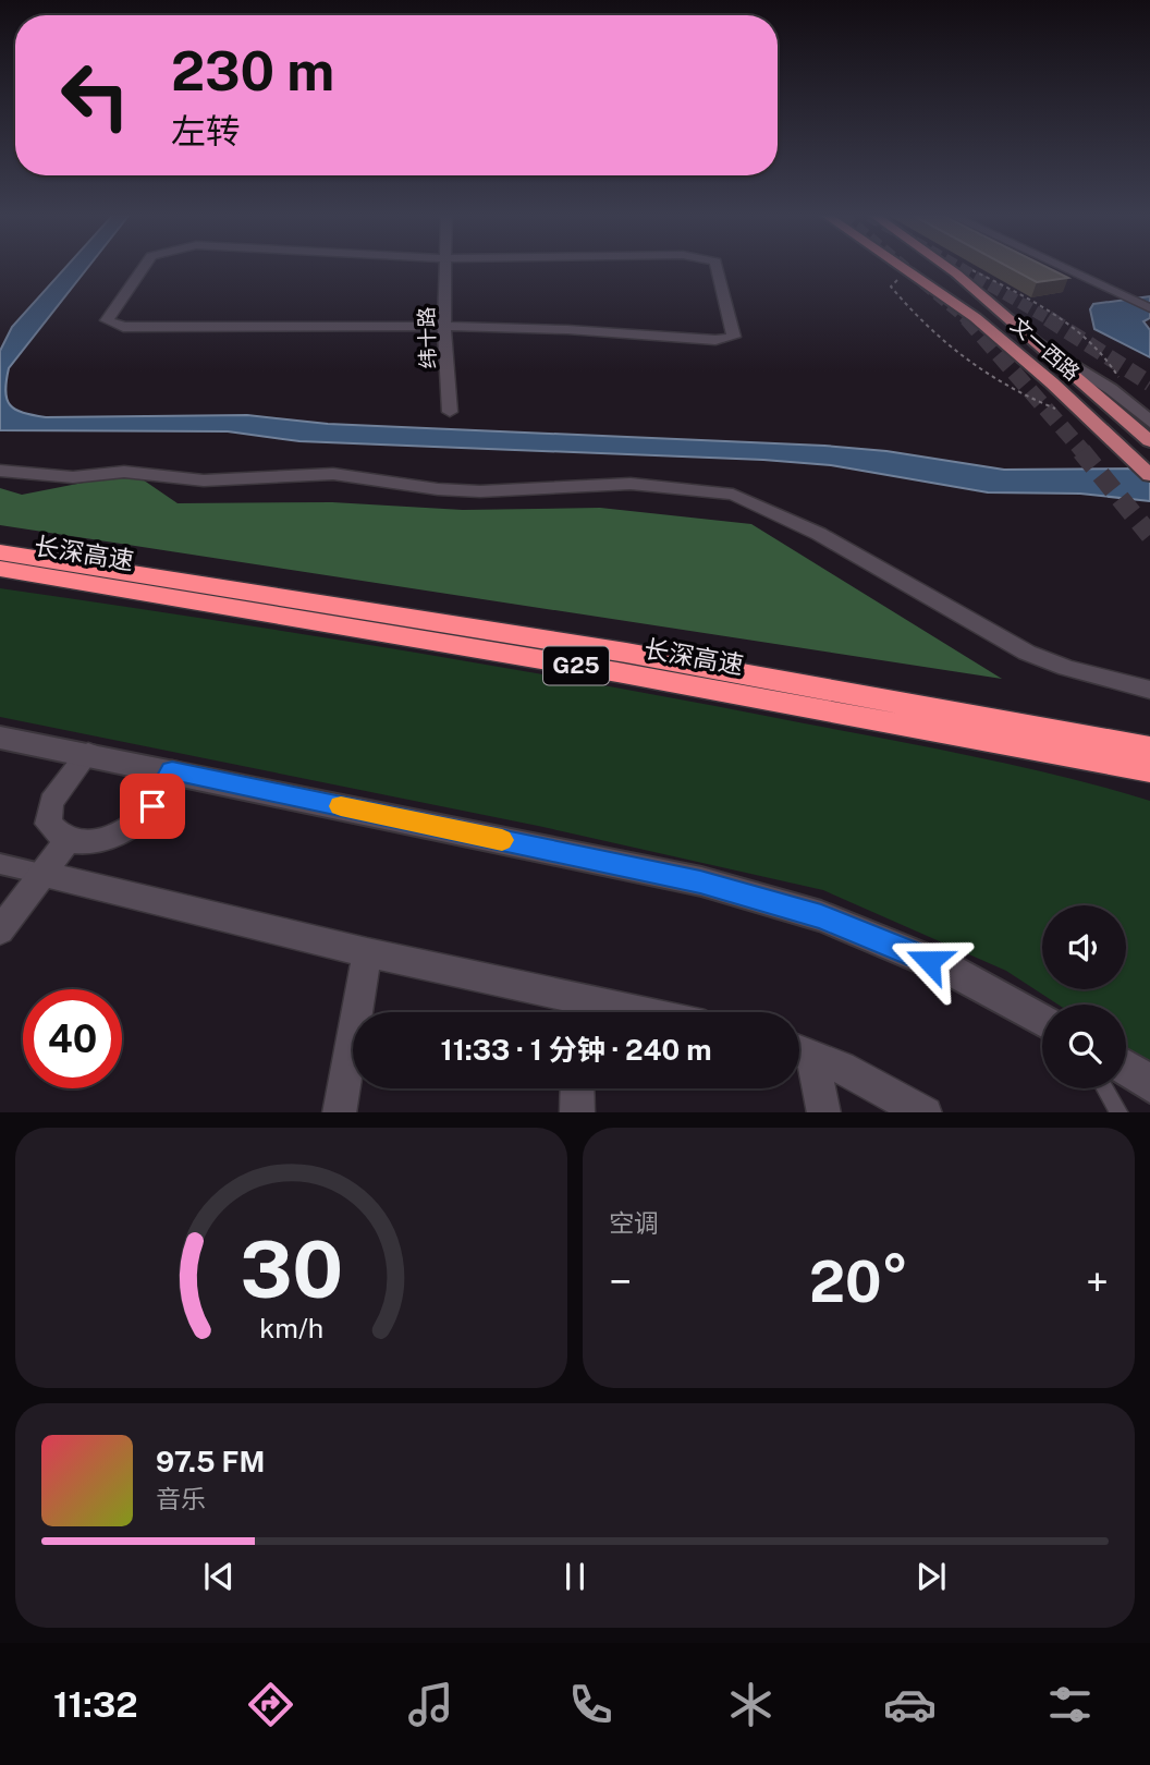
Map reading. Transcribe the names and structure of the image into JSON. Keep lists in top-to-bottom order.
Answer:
{
  "streets": {
    "highway": ["长深高速", "G25"],
    "main road": ["文一西路"],
    "street": ["纬十路"]
  },
  "page": {
    "turn": ["230 m", "左转"],
    "limit": "40",
    "trip": "11:33 · 1 分钟 · 240 m",
    "tile": "空调",
    "heat": ["−", "20°", "+"],
    "song": ["97.5 FM", "音乐"],
    "tabs": "11:32",
    "gauge": ["30", "km/h"]
  }
}
